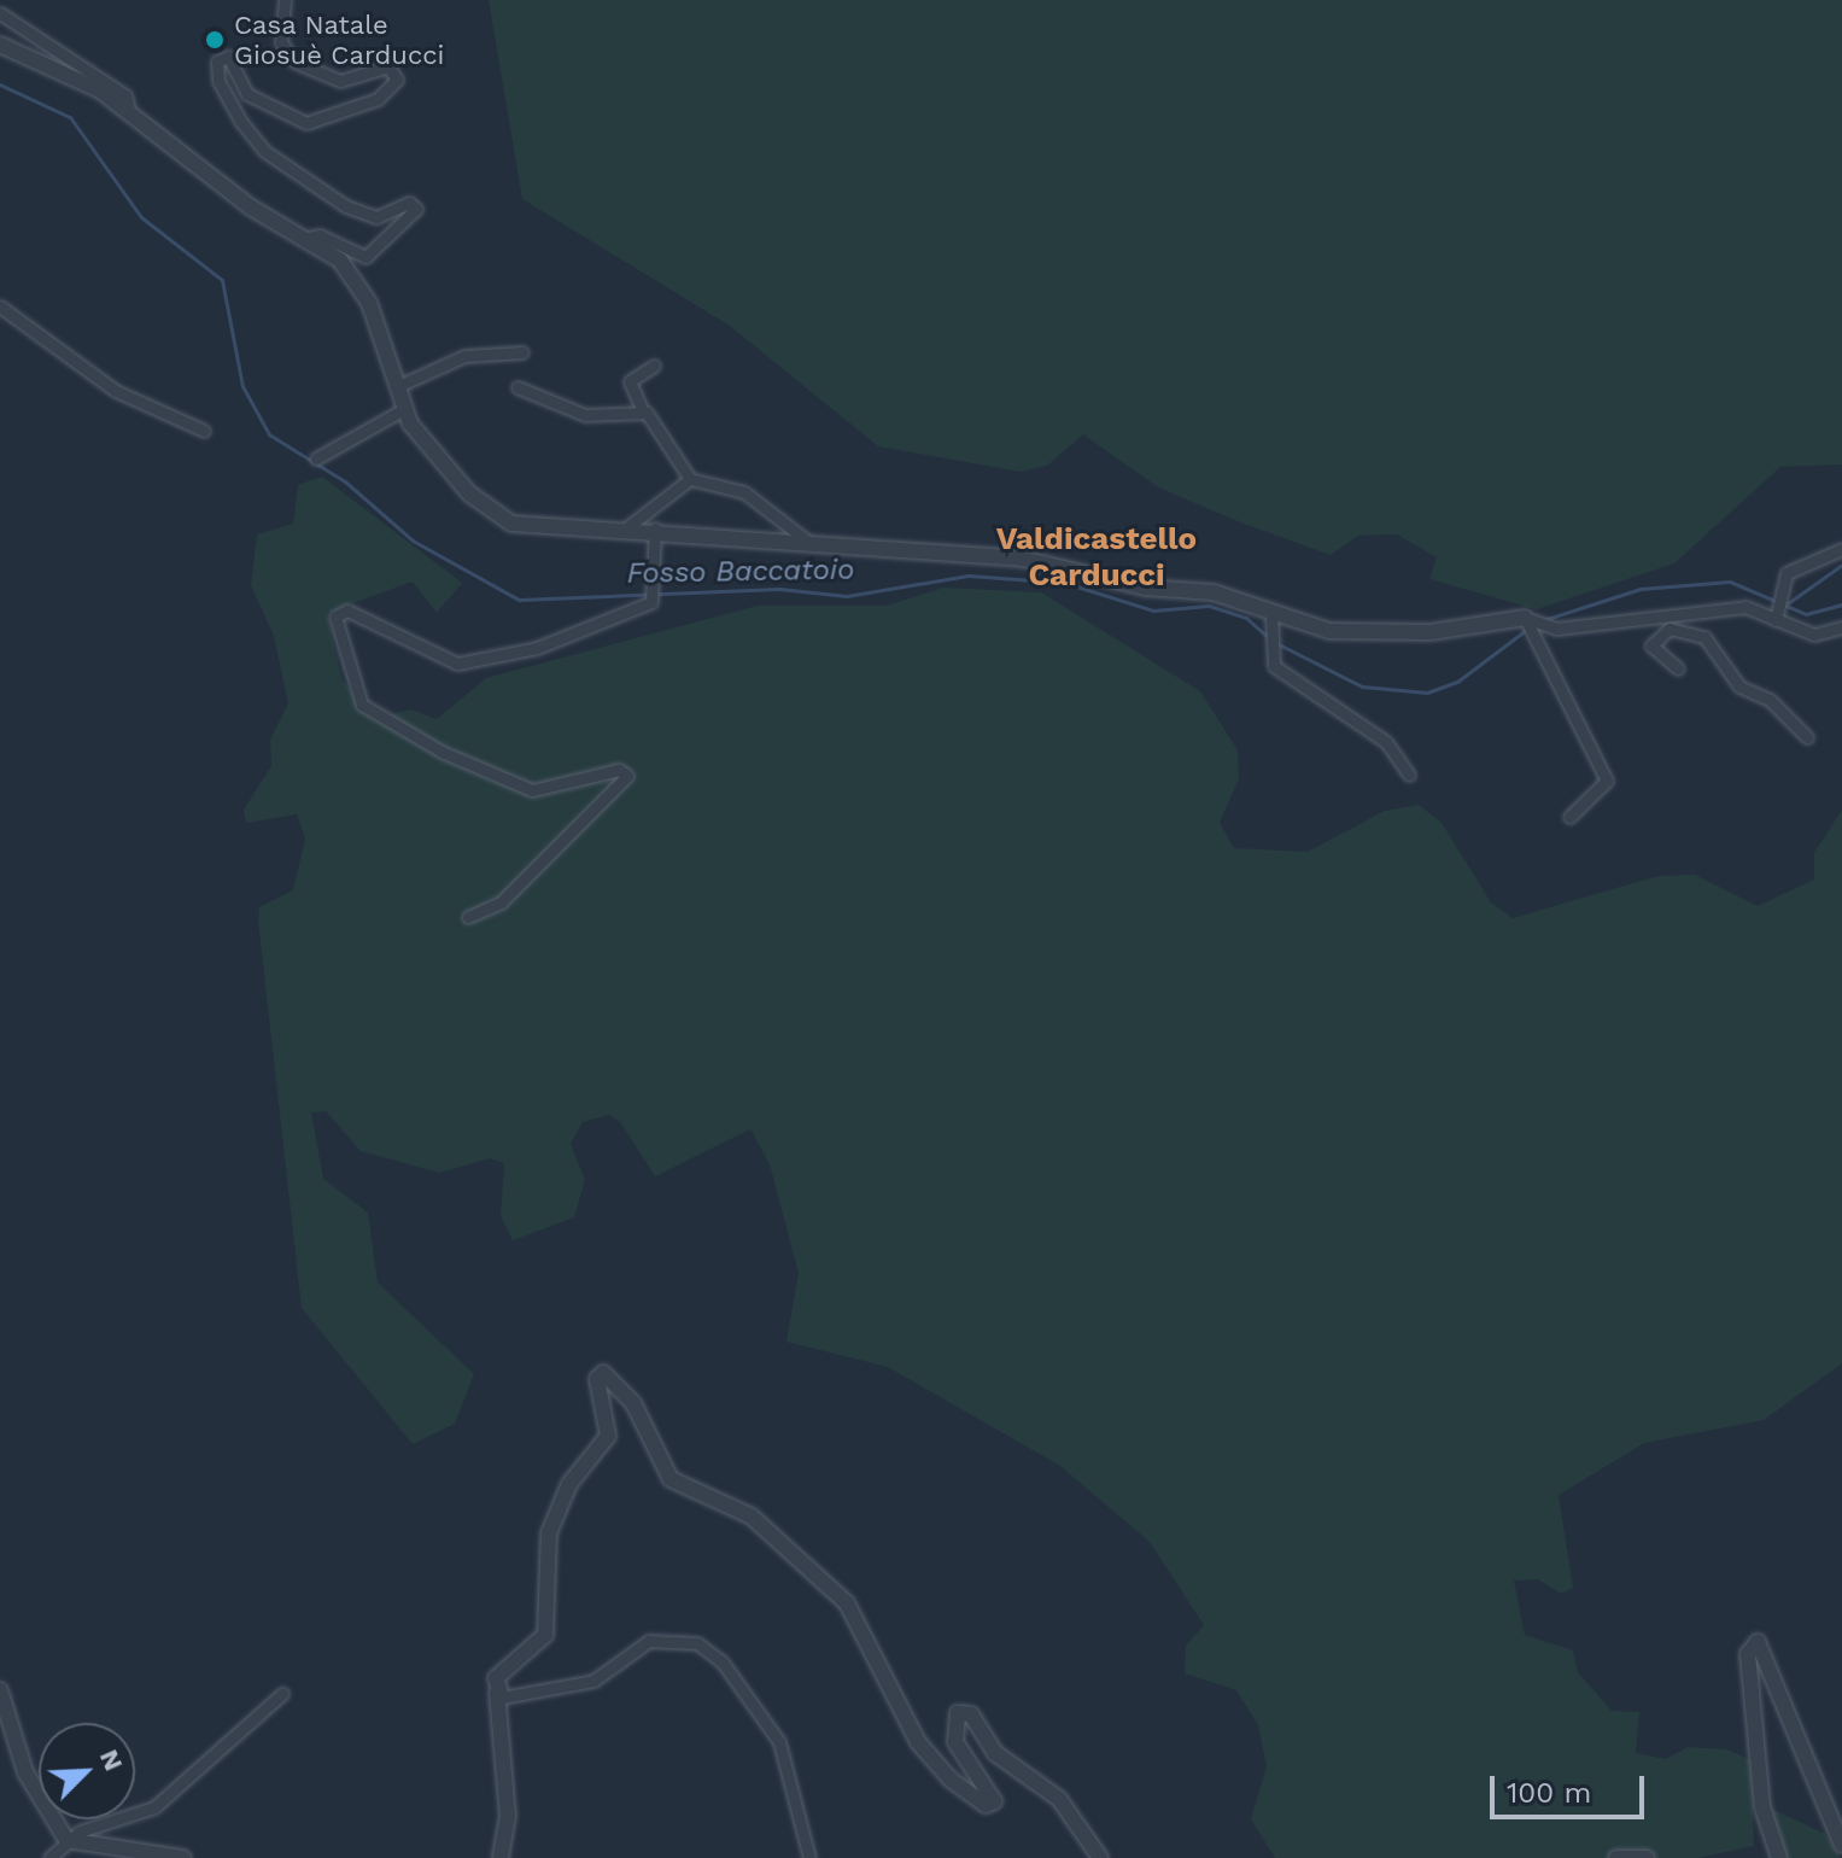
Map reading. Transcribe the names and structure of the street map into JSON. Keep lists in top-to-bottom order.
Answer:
{
  "districts": ["Valdicastello Carducci"],
  "water": ["Fosso Baccatoio"],
  "places": ["Casa Natale Giosuè Carducci"],
  "scale_bar": "100 m",
  "north": "top right"
}
